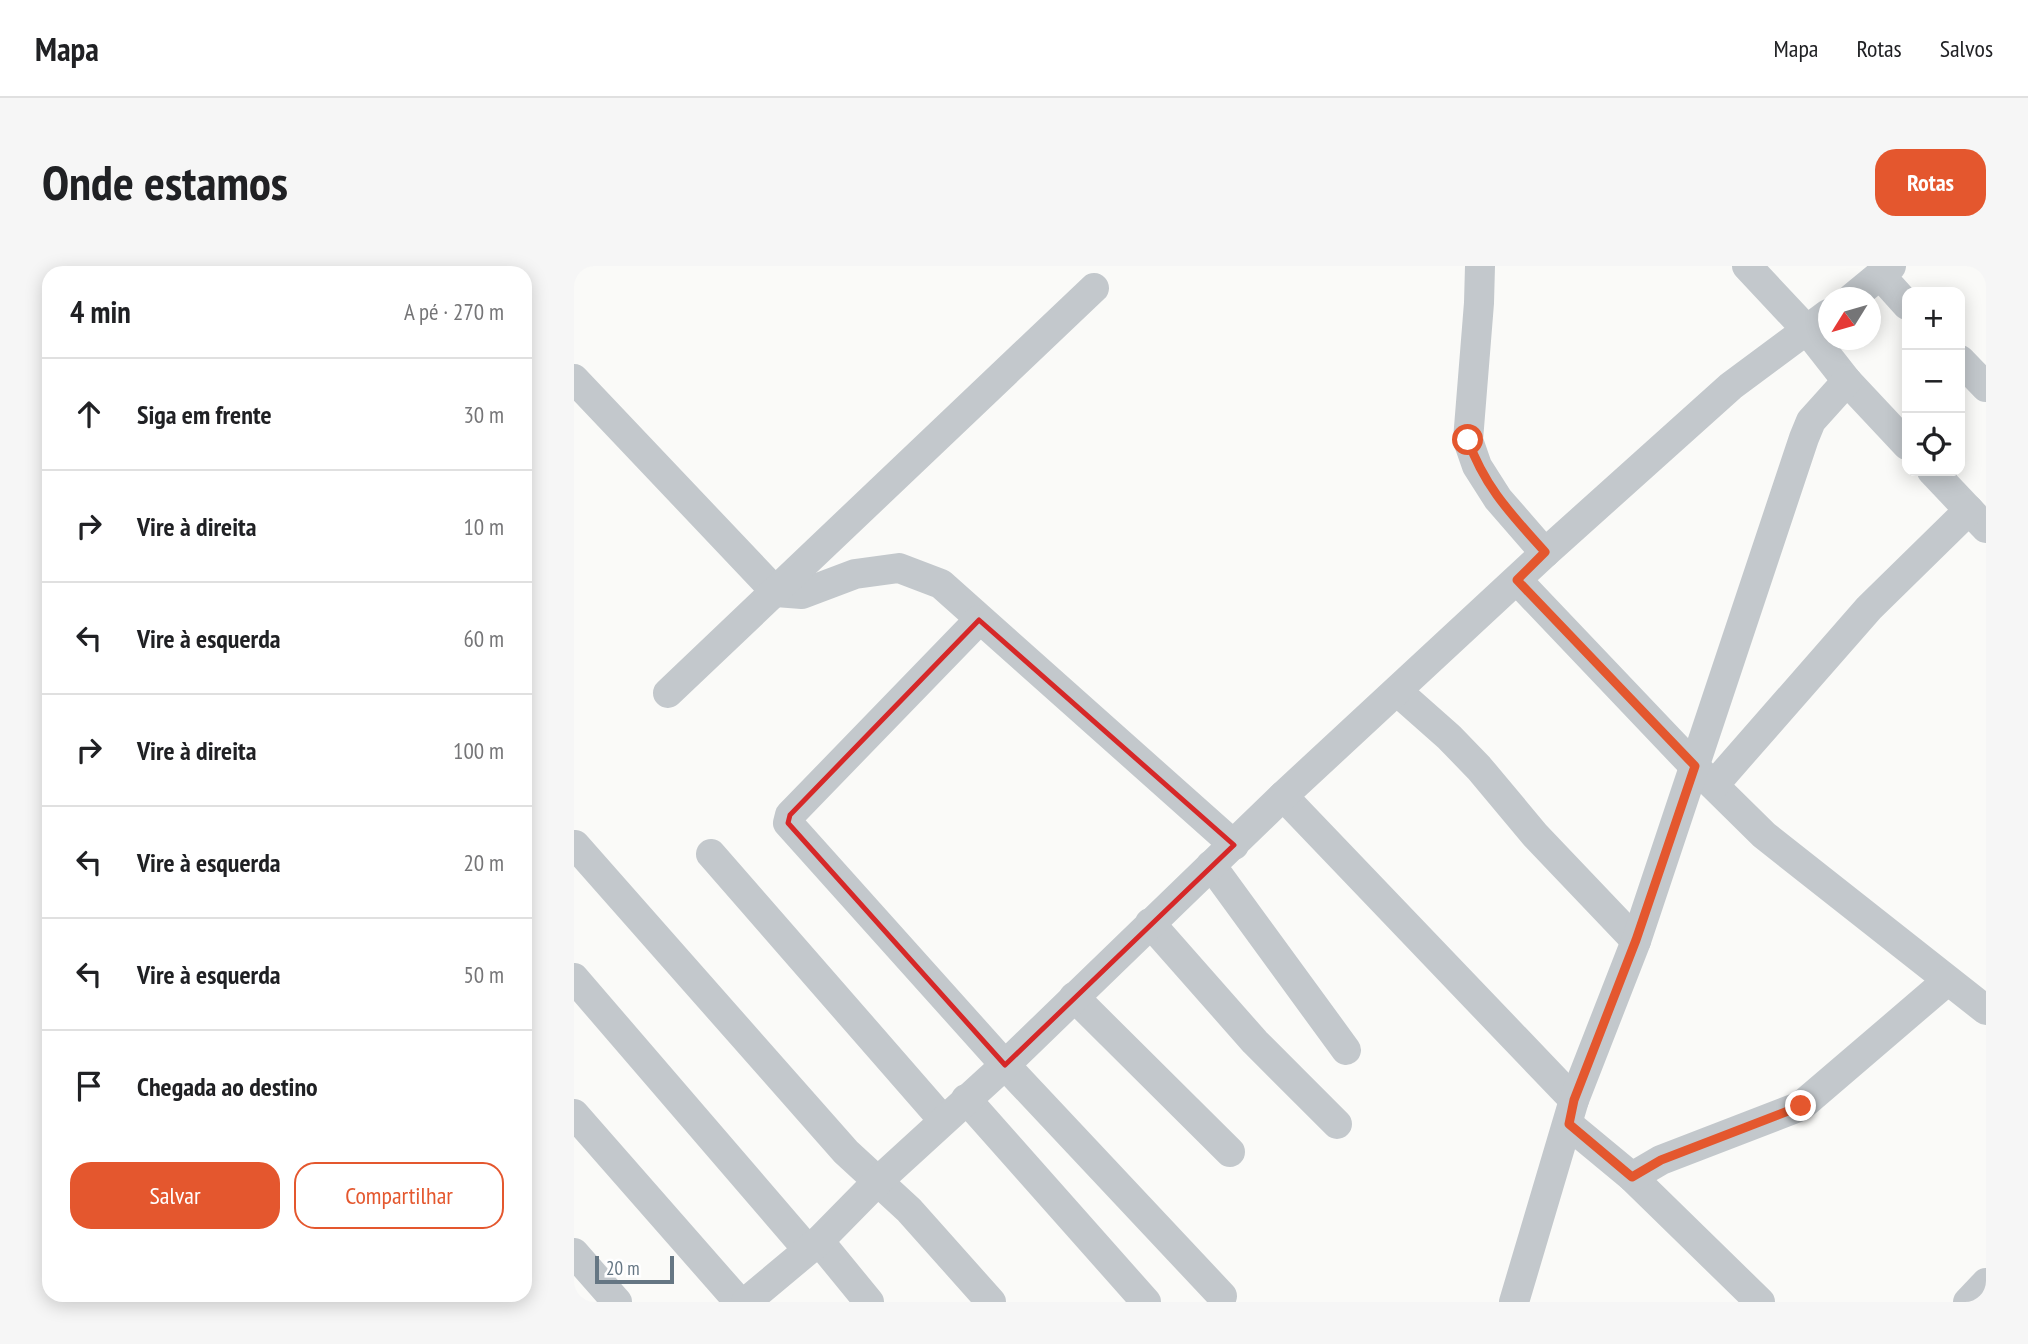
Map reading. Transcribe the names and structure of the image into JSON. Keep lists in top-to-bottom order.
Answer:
{
  "scale_bar": "20 m",
  "north": "bottom left",
  "page": {
    "header": "Mapa",
    "nav": ["Mapa", "Rotas", "Salvos"],
    "buttons": [
      "Rotas",
      ["Salvar", "Compartilhar"]
    ],
    "title": "Onde estamos",
    "heading": ["4 min", "A pé · 270 m"],
    "map_buttons": ["+", "−"],
    "list": [
      ["Siga em frente", "30 m"],
      ["Vire à direita", "10 m"],
      ["Vire à esquerda", "60 m"],
      ["Vire à direita", "100 m"],
      ["Vire à esquerda", "20 m"],
      ["Vire à esquerda", "50 m"],
      "Chegada ao destino"
    ],
    "scale": "20 m"
  }
}
